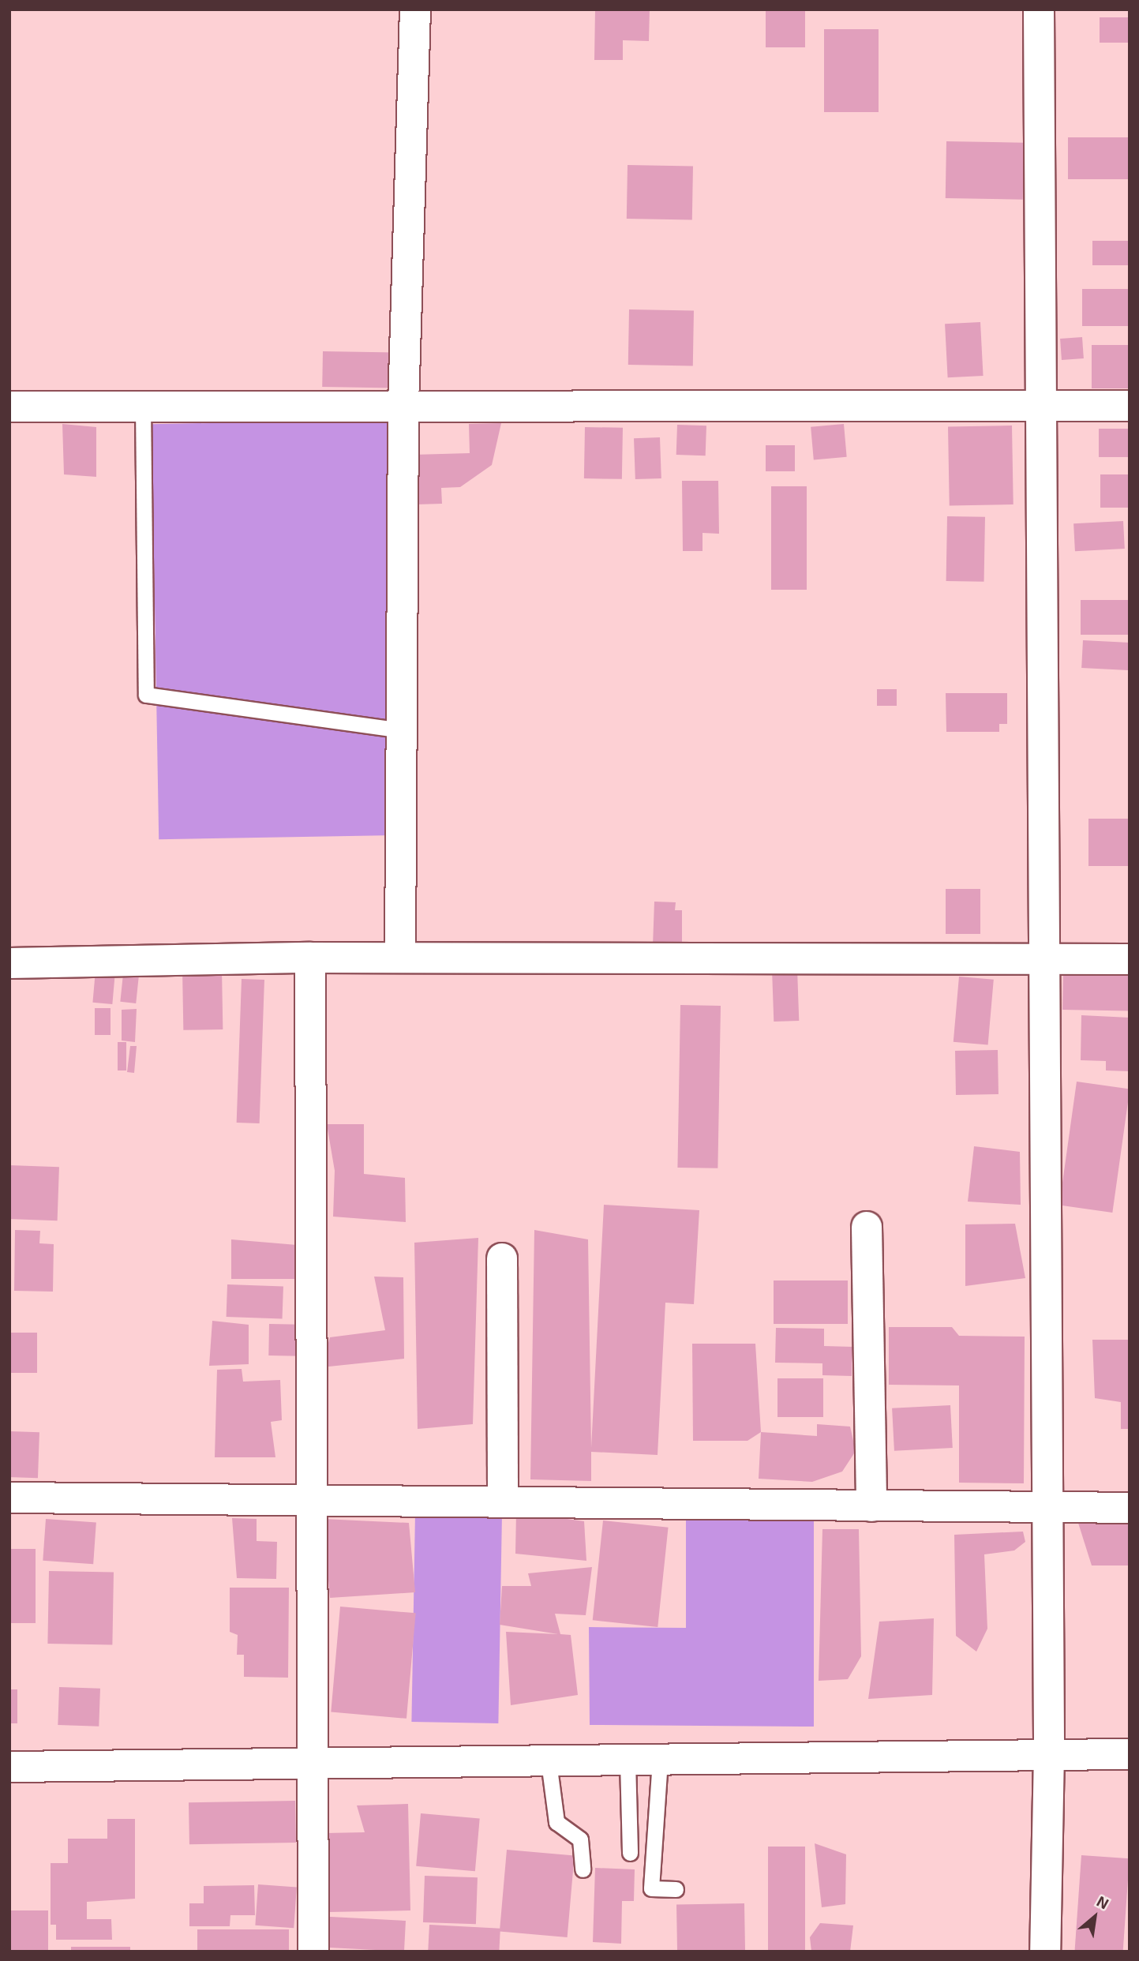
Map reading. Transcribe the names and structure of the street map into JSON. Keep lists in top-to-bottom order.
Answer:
{
  "north": "top right"
}
